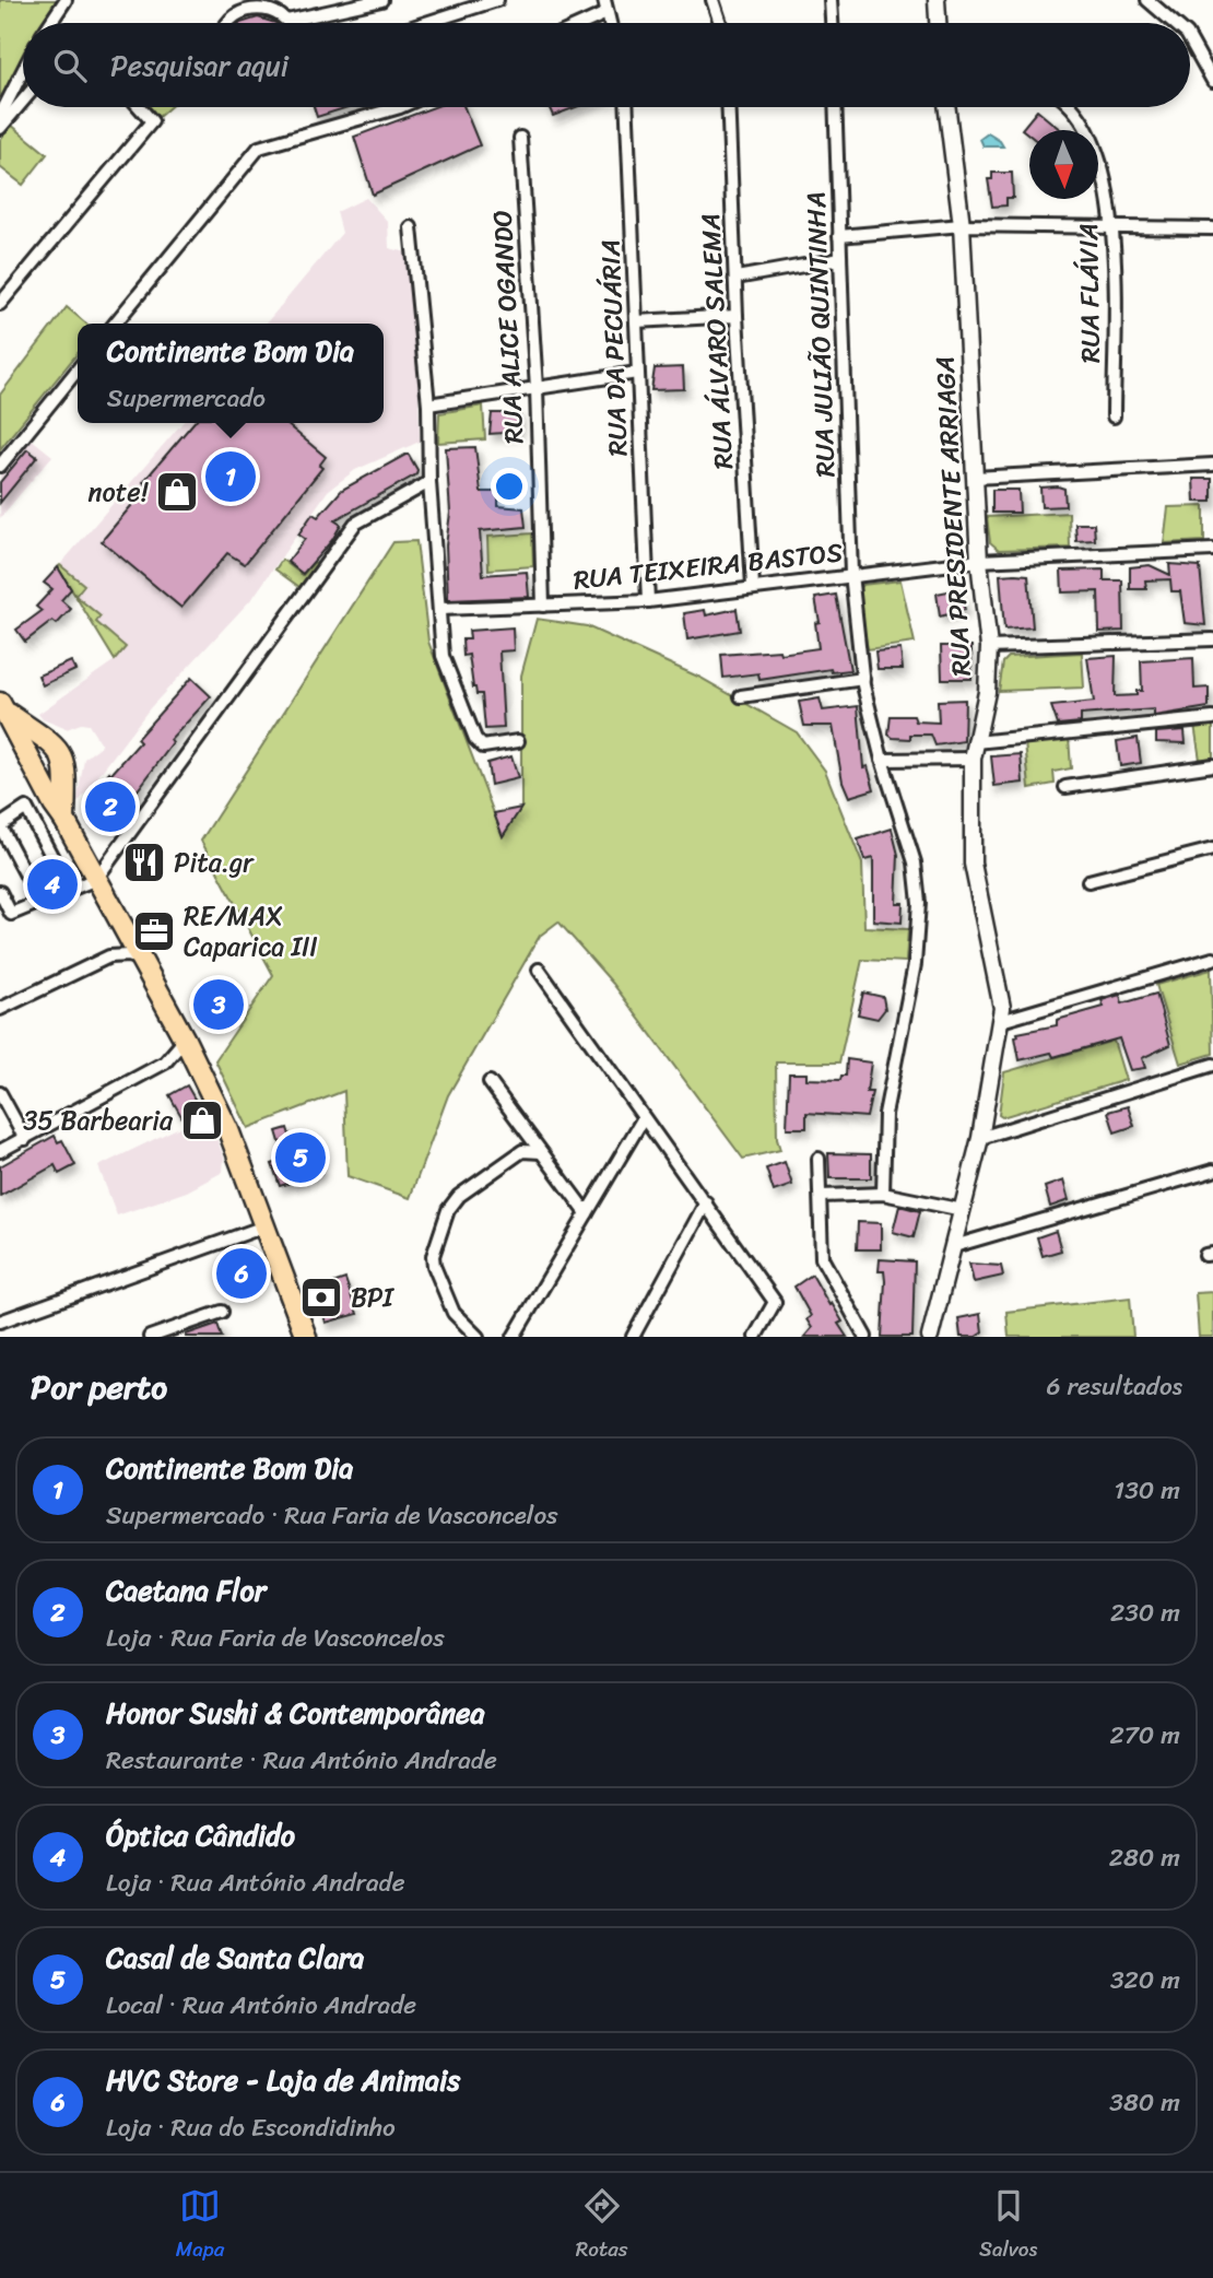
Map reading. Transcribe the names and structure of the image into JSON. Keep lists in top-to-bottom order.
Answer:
{
  "streets": {
    "street": [
      "RUA FLÁVIA",
      "RUA ALICE OGANDO",
      "RUA JULIÃO QUINTINHA",
      "RUA ÁLVARO SALEMA",
      "RUA DA PECUÁRIA",
      "RUA PRESIDENTE ARRIAGA",
      "RUA TEIXEIRA BASTOS"
    ]
  },
  "crossings": [
    ["RUA ALICE OGANDO", "RUA TEIXEIRA BASTOS"],
    ["RUA JULIÃO QUINTINHA", "RUA TEIXEIRA BASTOS"],
    ["RUA ÁLVARO SALEMA", "RUA TEIXEIRA BASTOS"],
    ["RUA DA PECUÁRIA", "RUA TEIXEIRA BASTOS"],
    ["RUA PRESIDENTE ARRIAGA", "RUA TEIXEIRA BASTOS"]
  ],
  "places": {
    "shop": ["note!", "35 Barbearia"],
    "restaurant": ["Pita.gr"],
    "office": ["RE/MAX Caparica III"],
    "bank": ["BPI"]
  },
  "north": "bottom",
  "page": {
    "search": "Pesquisar aqui",
    "popup": ["Continente Bom Dia", "Supermercado"],
    "pins": [
      "1",
      "2",
      "4",
      "3",
      "5",
      "6"
    ],
    "heading": ["Por perto", "6 resultados"],
    "list": [
      {
        "mark": "1",
        "name": "Continente Bom Dia",
        "note": "Supermercado · Rua Faria de Vasconcelos",
        "value": "130 m"
      },
      {
        "mark": "2",
        "name": "Caetana Flor",
        "note": "Loja · Rua Faria de Vasconcelos",
        "value": "230 m"
      },
      {
        "mark": "3",
        "name": "Honor Sushi & Contemporânea",
        "note": "Restaurante · Rua António Andrade",
        "value": "270 m"
      },
      {
        "mark": "4",
        "name": "Óptica Cândido",
        "note": "Loja · Rua António Andrade",
        "value": "280 m"
      },
      {
        "mark": "5",
        "name": "Casal de Santa Clara",
        "note": "Local · Rua António Andrade",
        "value": "320 m"
      },
      {
        "mark": "6",
        "name": "HVC Store - Loja de Animais",
        "note": "Loja · Rua do Escondidinho",
        "value": "380 m"
      }
    ],
    "nav": ["Mapa", "Rotas", "Salvos"]
  }
}
